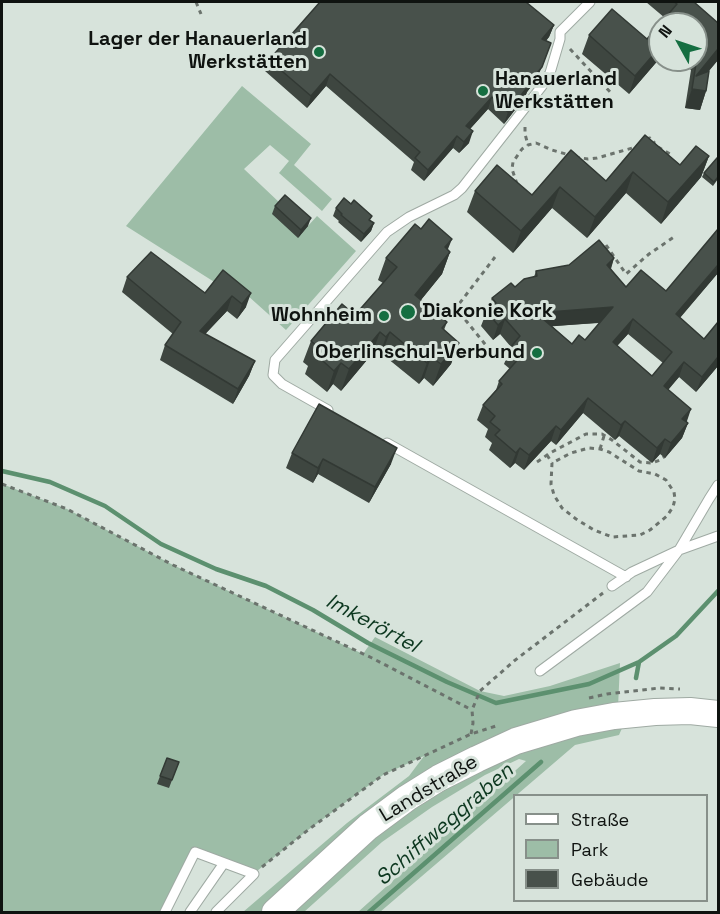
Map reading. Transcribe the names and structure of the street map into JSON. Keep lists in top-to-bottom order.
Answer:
{
  "streets": {
    "main road": ["Landstraße"]
  },
  "water": ["Imkerörtel", "Schiffweggraben"],
  "places": [
    "Lager der Hanauerland Werkstätten",
    "Hanauerland Werkstätten",
    "Diakonie Kork",
    "Wohnheim",
    "Oberlinschul-Verbund"
  ],
  "legend": ["Straße", "Park", "Gebäude"],
  "north": "top left"
}
